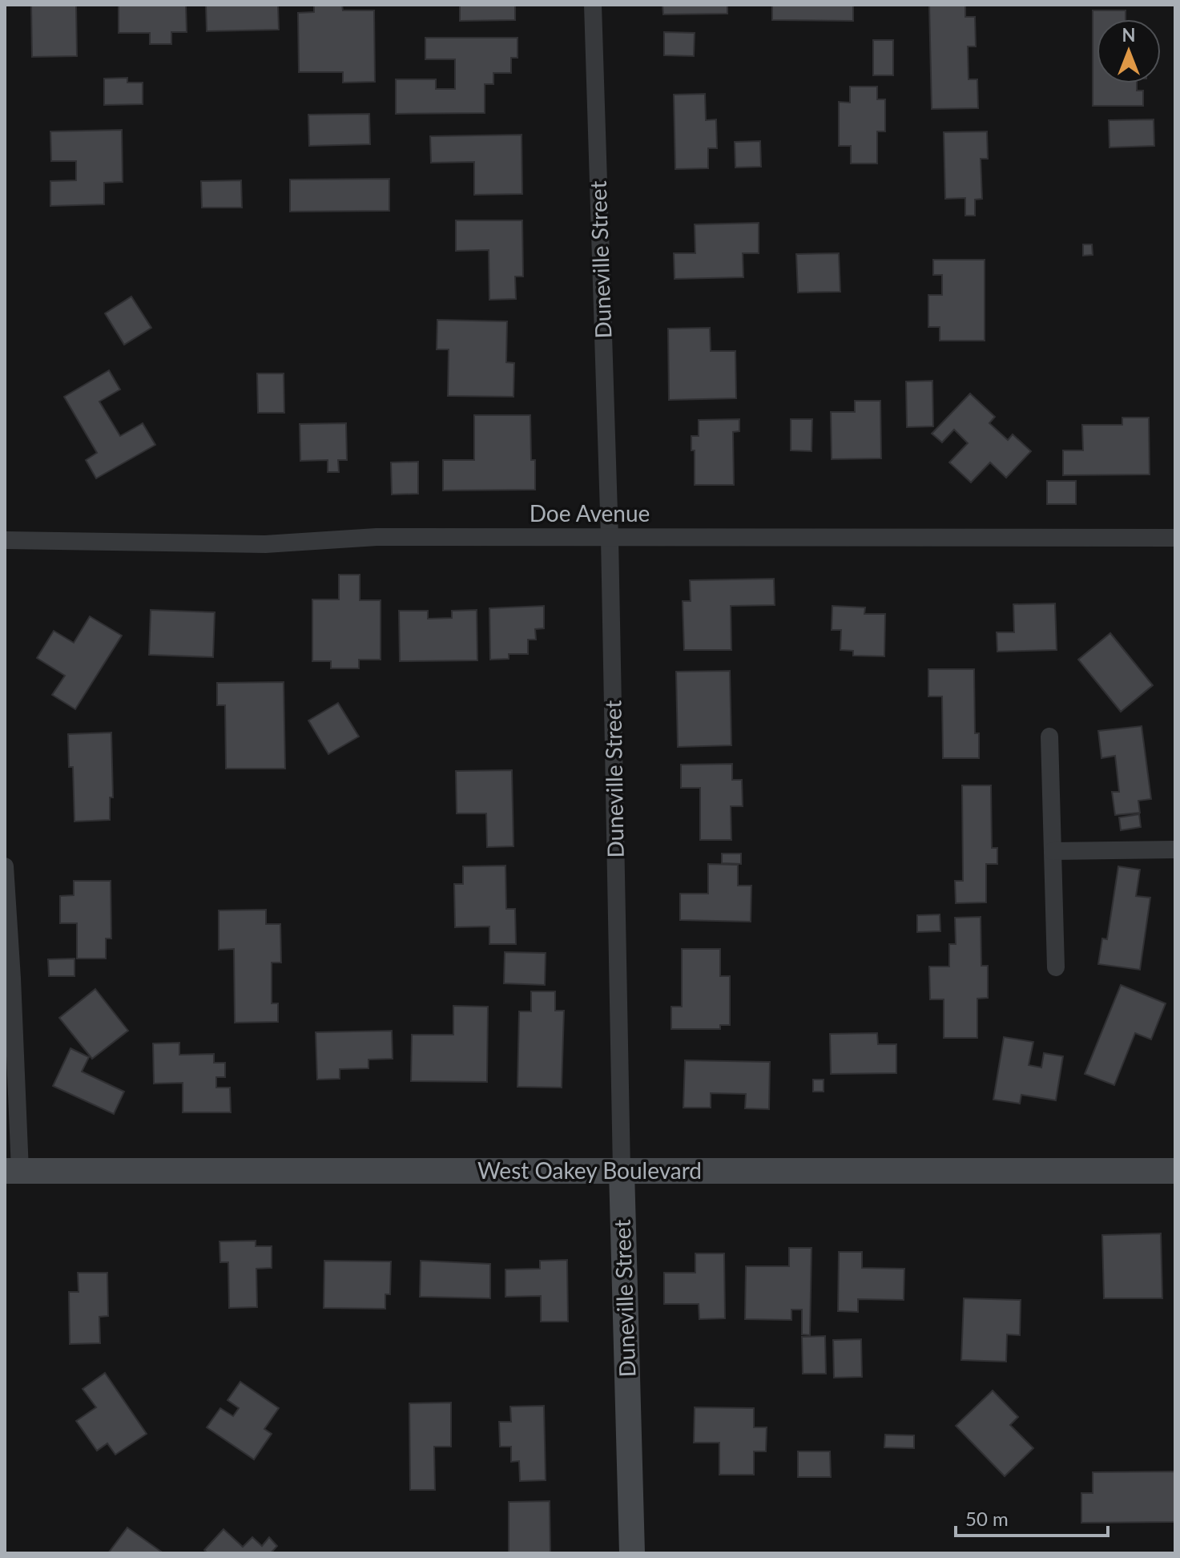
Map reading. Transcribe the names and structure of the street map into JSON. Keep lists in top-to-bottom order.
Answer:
{
  "streets": {
    "main road": ["Duneville Street", "West Oakey Boulevard"],
    "street": ["Doe Avenue"]
  },
  "crossings": [
    ["Duneville Street", "Doe Avenue"],
    ["Duneville Street", "West Oakey Boulevard"]
  ],
  "scale_bar": "50 m",
  "north": "top"
}
